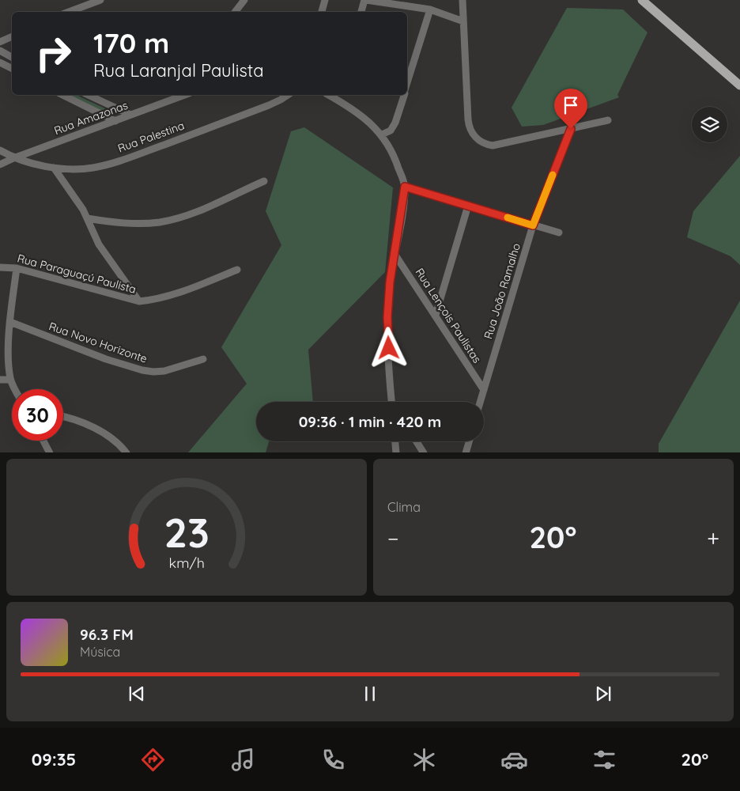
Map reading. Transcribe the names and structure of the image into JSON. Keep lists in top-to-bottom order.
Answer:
{
  "streets": {
    "street": [
      "Rua Amazonas",
      "Rua Palestina",
      "Rua Paraguaçú Paulista",
      "Rua João Ramalho",
      "Rua Lençois Paulistas",
      "Rua Novo Horizonte"
    ]
  },
  "crossings": [
    ["Rua Amazonas", "Rua Palestina"],
    ["Rua João Ramalho", "Rua Lençois Paulistas"]
  ],
  "page": {
    "turn": ["170 m", "Rua Laranjal Paulista"],
    "limit": "30",
    "trip": "09:36 · 1 min · 420 m",
    "tile": "Clima",
    "heat": ["−", "20°", "+"],
    "song": ["96.3 FM", "Música"],
    "tabs": ["09:35", "20°"],
    "gauge": ["23", "km/h"]
  }
}
